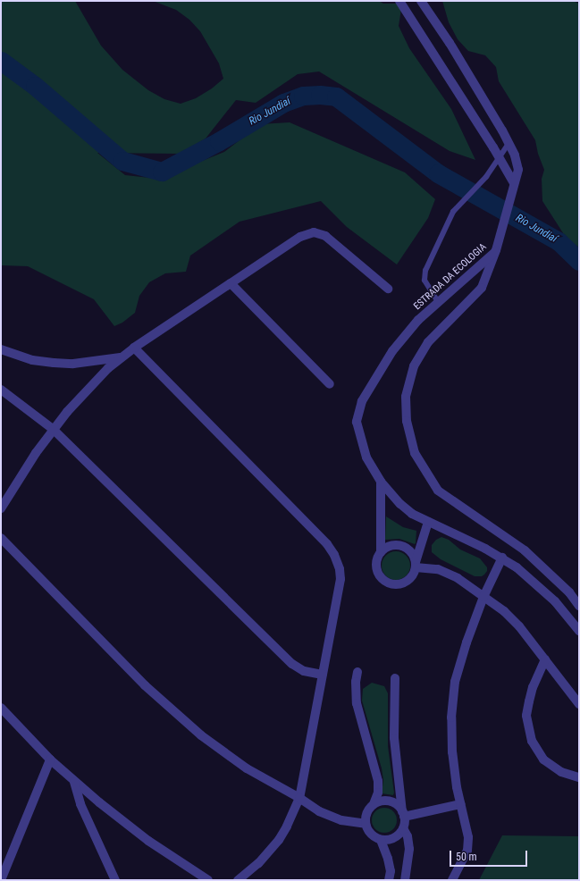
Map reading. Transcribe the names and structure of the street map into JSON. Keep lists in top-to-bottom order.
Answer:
{
  "streets": {
    "street": ["ESTRADA DA ECOLOGIA"]
  },
  "water": ["Rio Jundiaí"],
  "scale_bar": "50 m"
}
